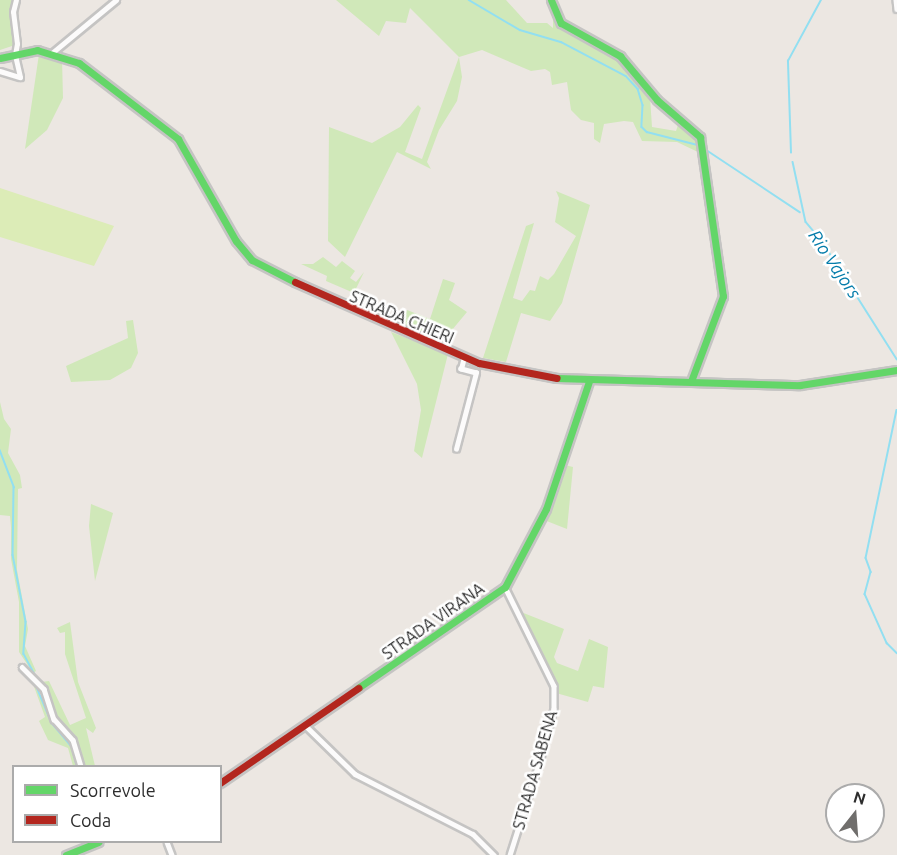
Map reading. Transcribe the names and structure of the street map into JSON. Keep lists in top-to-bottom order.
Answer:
{
  "streets": {
    "street": ["STRADA CHIERI", "STRADA VIRANA", "STRADA SABENA"]
  },
  "crossings": [
    ["STRADA CHIERI", "STRADA VIRANA"],
    ["STRADA VIRANA", "STRADA SABENA"]
  ],
  "water": ["Rio Vajors"],
  "legend": ["Scorrevole", "Coda"],
  "north": "top"
}
